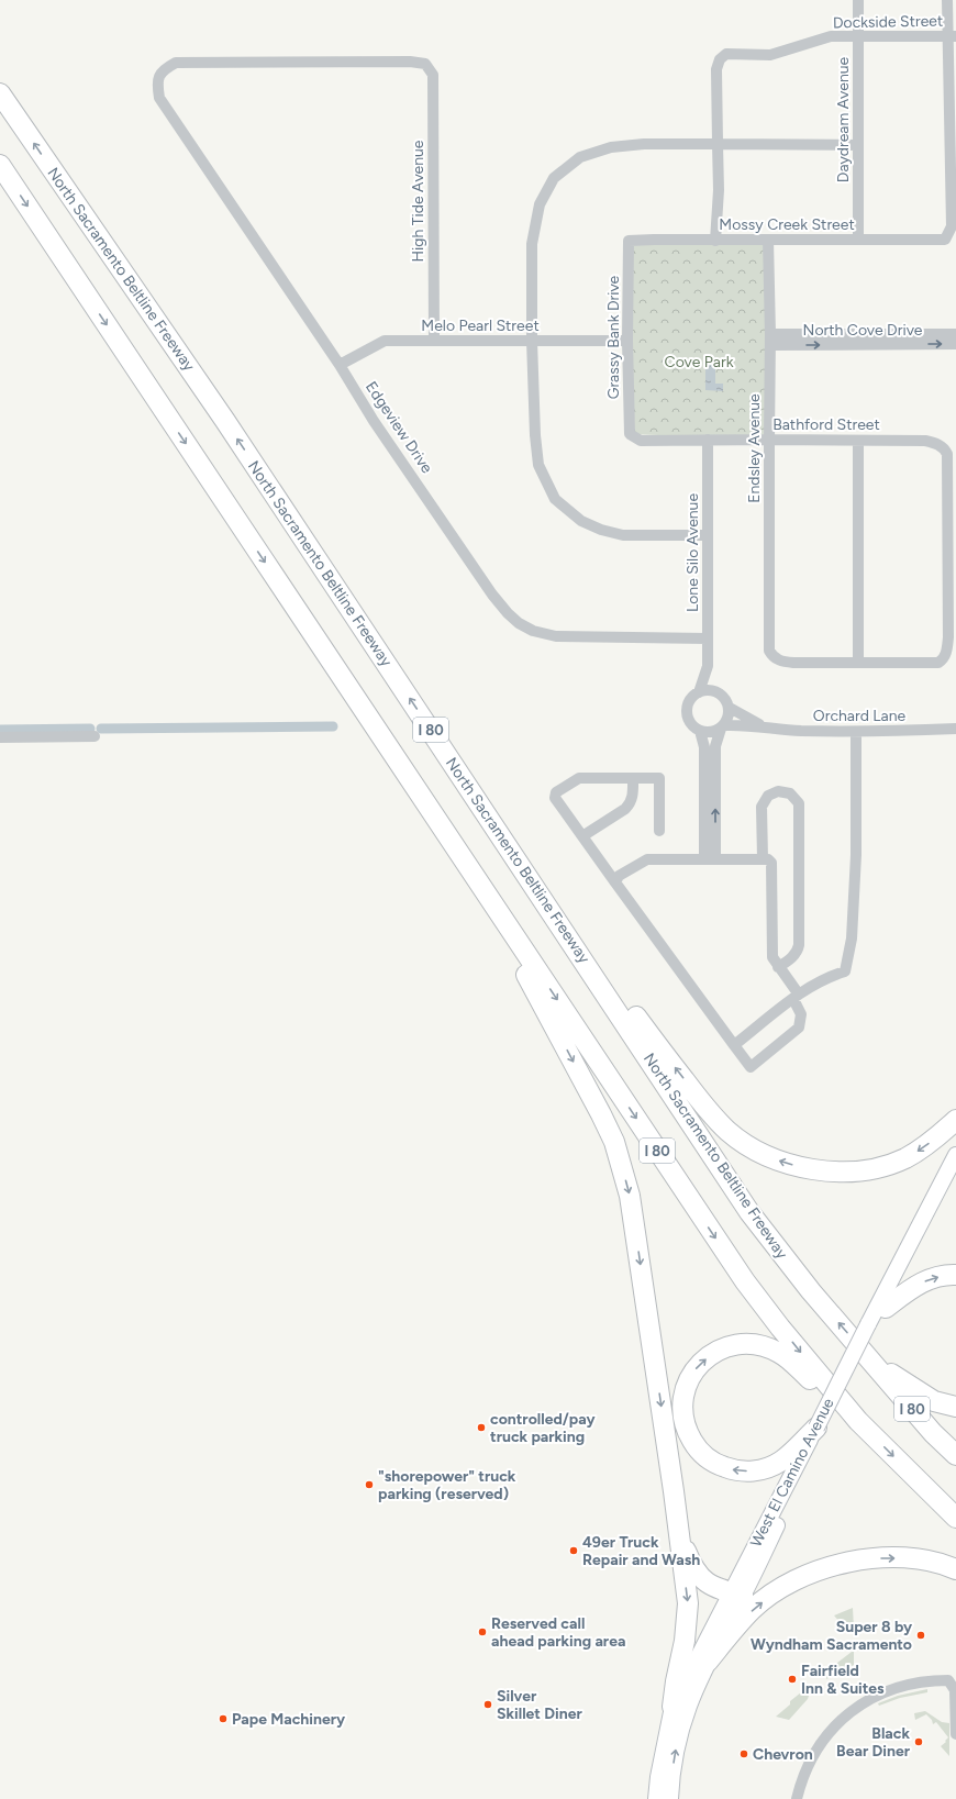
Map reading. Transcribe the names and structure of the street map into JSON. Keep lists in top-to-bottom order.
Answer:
{
  "streets": {
    "highway": ["North Sacramento Beltline Freeway", "I 80"],
    "main road": ["West El Camino Avenue"],
    "street": [
      "Dockside Street",
      "Daydream Avenue",
      "High Tide Avenue",
      "Mossy Creek Street",
      "Melo Pearl Street",
      "North Cove Drive",
      "Grassy Bank Drive",
      "Bathford Street",
      "Edgeview Drive",
      "Endsley Avenue",
      "Lone Silo Avenue",
      "Orchard Lane"
    ]
  },
  "crossings": [
    ["Dockside Street", "Daydream Avenue"],
    ["Dockside Street", "Mossy Creek Street"],
    ["Daydream Avenue", "Mossy Creek Street"],
    ["High Tide Avenue", "Melo Pearl Street"],
    ["High Tide Avenue", "Edgeview Drive"],
    ["Mossy Creek Street", "Grassy Bank Drive"],
    ["Mossy Creek Street", "Endsley Avenue"],
    ["Melo Pearl Street", "Grassy Bank Drive"],
    ["Melo Pearl Street", "Edgeview Drive"],
    ["North Cove Drive", "Endsley Avenue"],
    ["Grassy Bank Drive", "Bathford Street"],
    ["Bathford Street", "Endsley Avenue"],
    ["Bathford Street", "Lone Silo Avenue"],
    ["Edgeview Drive", "Lone Silo Avenue"],
    ["Lone Silo Avenue", "Orchard Lane"]
  ],
  "parks": ["Cove Park"],
  "places": [
    "controlled/pay truck parking",
    "\"shorepower\" truck parking (reserved)",
    "49er Truck Repair and Wash",
    "Reserved call ahead parking area",
    "Super 8 by Wyndham Sacramento",
    "Fairfield Inn & Suites",
    "Silver Skillet Diner",
    "Pape Machinery",
    "Black Bear Diner",
    "Chevron"
  ]
}
